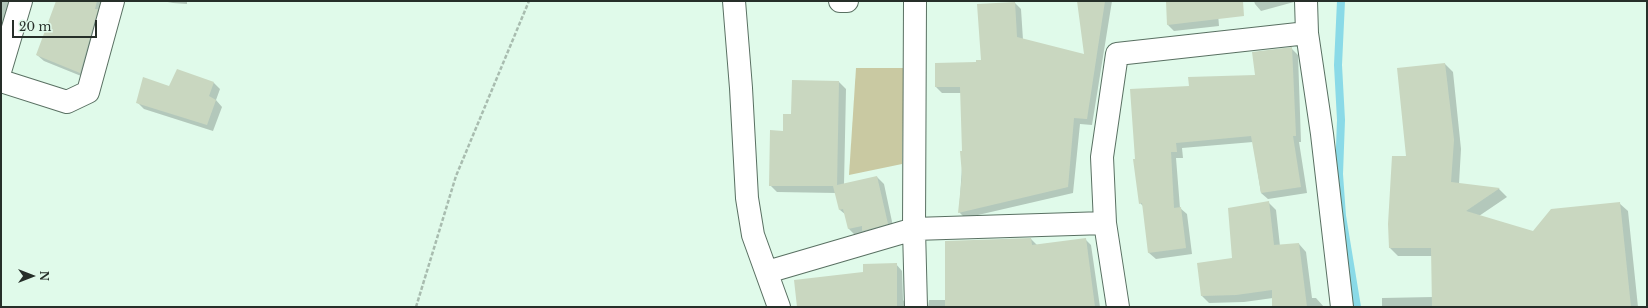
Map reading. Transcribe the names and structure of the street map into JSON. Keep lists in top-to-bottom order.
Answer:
{
  "scale_bar": "20 m",
  "north": "right"
}
